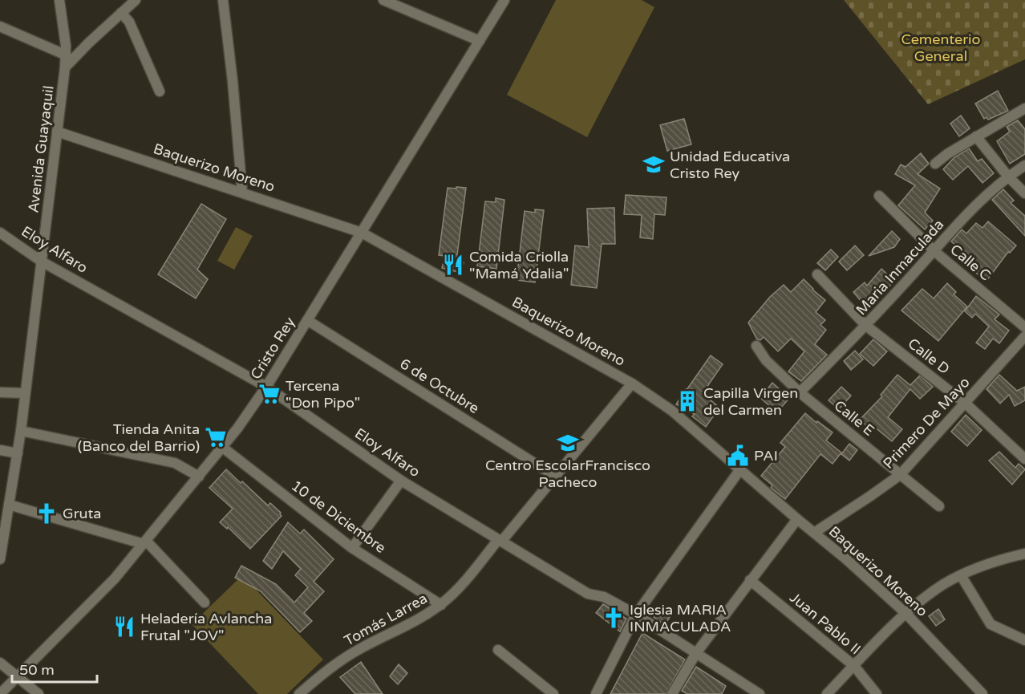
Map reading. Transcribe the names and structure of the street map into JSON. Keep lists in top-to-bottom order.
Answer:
{
  "streets": {
    "street": [
      "Avenida Guayaquil",
      "Baquerizo Moreno",
      "Eloy Alfaro",
      "Calle C",
      "Maria Inmaculada",
      "Cristo Rey",
      "Calle D",
      "6 de Octubre",
      "Calle E",
      "Primero De Mayo",
      "10 de Diciembre",
      "Tomás Larrea",
      "Juan Pablo II"
    ]
  },
  "crossings": [
    ["Avenida Guayaquil", "Baquerizo Moreno"],
    ["Avenida Guayaquil", "Eloy Alfaro"],
    ["Baquerizo Moreno", "Cristo Rey"],
    ["Baquerizo Moreno", "Primero De Mayo"],
    ["Baquerizo Moreno", "Tomás Larrea"],
    ["Eloy Alfaro", "Cristo Rey"],
    ["Eloy Alfaro", "Tomás Larrea"],
    ["Calle C", "Maria Inmaculada"],
    ["Maria Inmaculada", "Calle D"],
    ["Maria Inmaculada", "Calle E"],
    ["Cristo Rey", "6 de Octubre"],
    ["Cristo Rey", "10 de Diciembre"],
    ["Calle D", "Primero De Mayo"],
    ["6 de Octubre", "Tomás Larrea"],
    ["Calle E", "Primero De Mayo"],
    ["10 de Diciembre", "Tomás Larrea"]
  ],
  "parks": ["Cementerio General"],
  "places": {
    "school or university": ["Unidad Educativa Cristo Rey", "Centro EscolarFrancisco Pacheco"],
    "restaurant": ["Comida Criolla \"Mamá Ydalia\"", "Heladería Avlancha Frutal \"JOV\""],
    "supermarket": ["Tercena \"Don Pipo\"", "Tienda Anita (Banco del Barrio)"],
    "building": ["Capilla Virgen del Carmen"],
    "public building": ["PAI"],
    "church": ["Gruta", "Iglesia MARIA INMACULADA"]
  },
  "scale_bar": "50 m"
}
